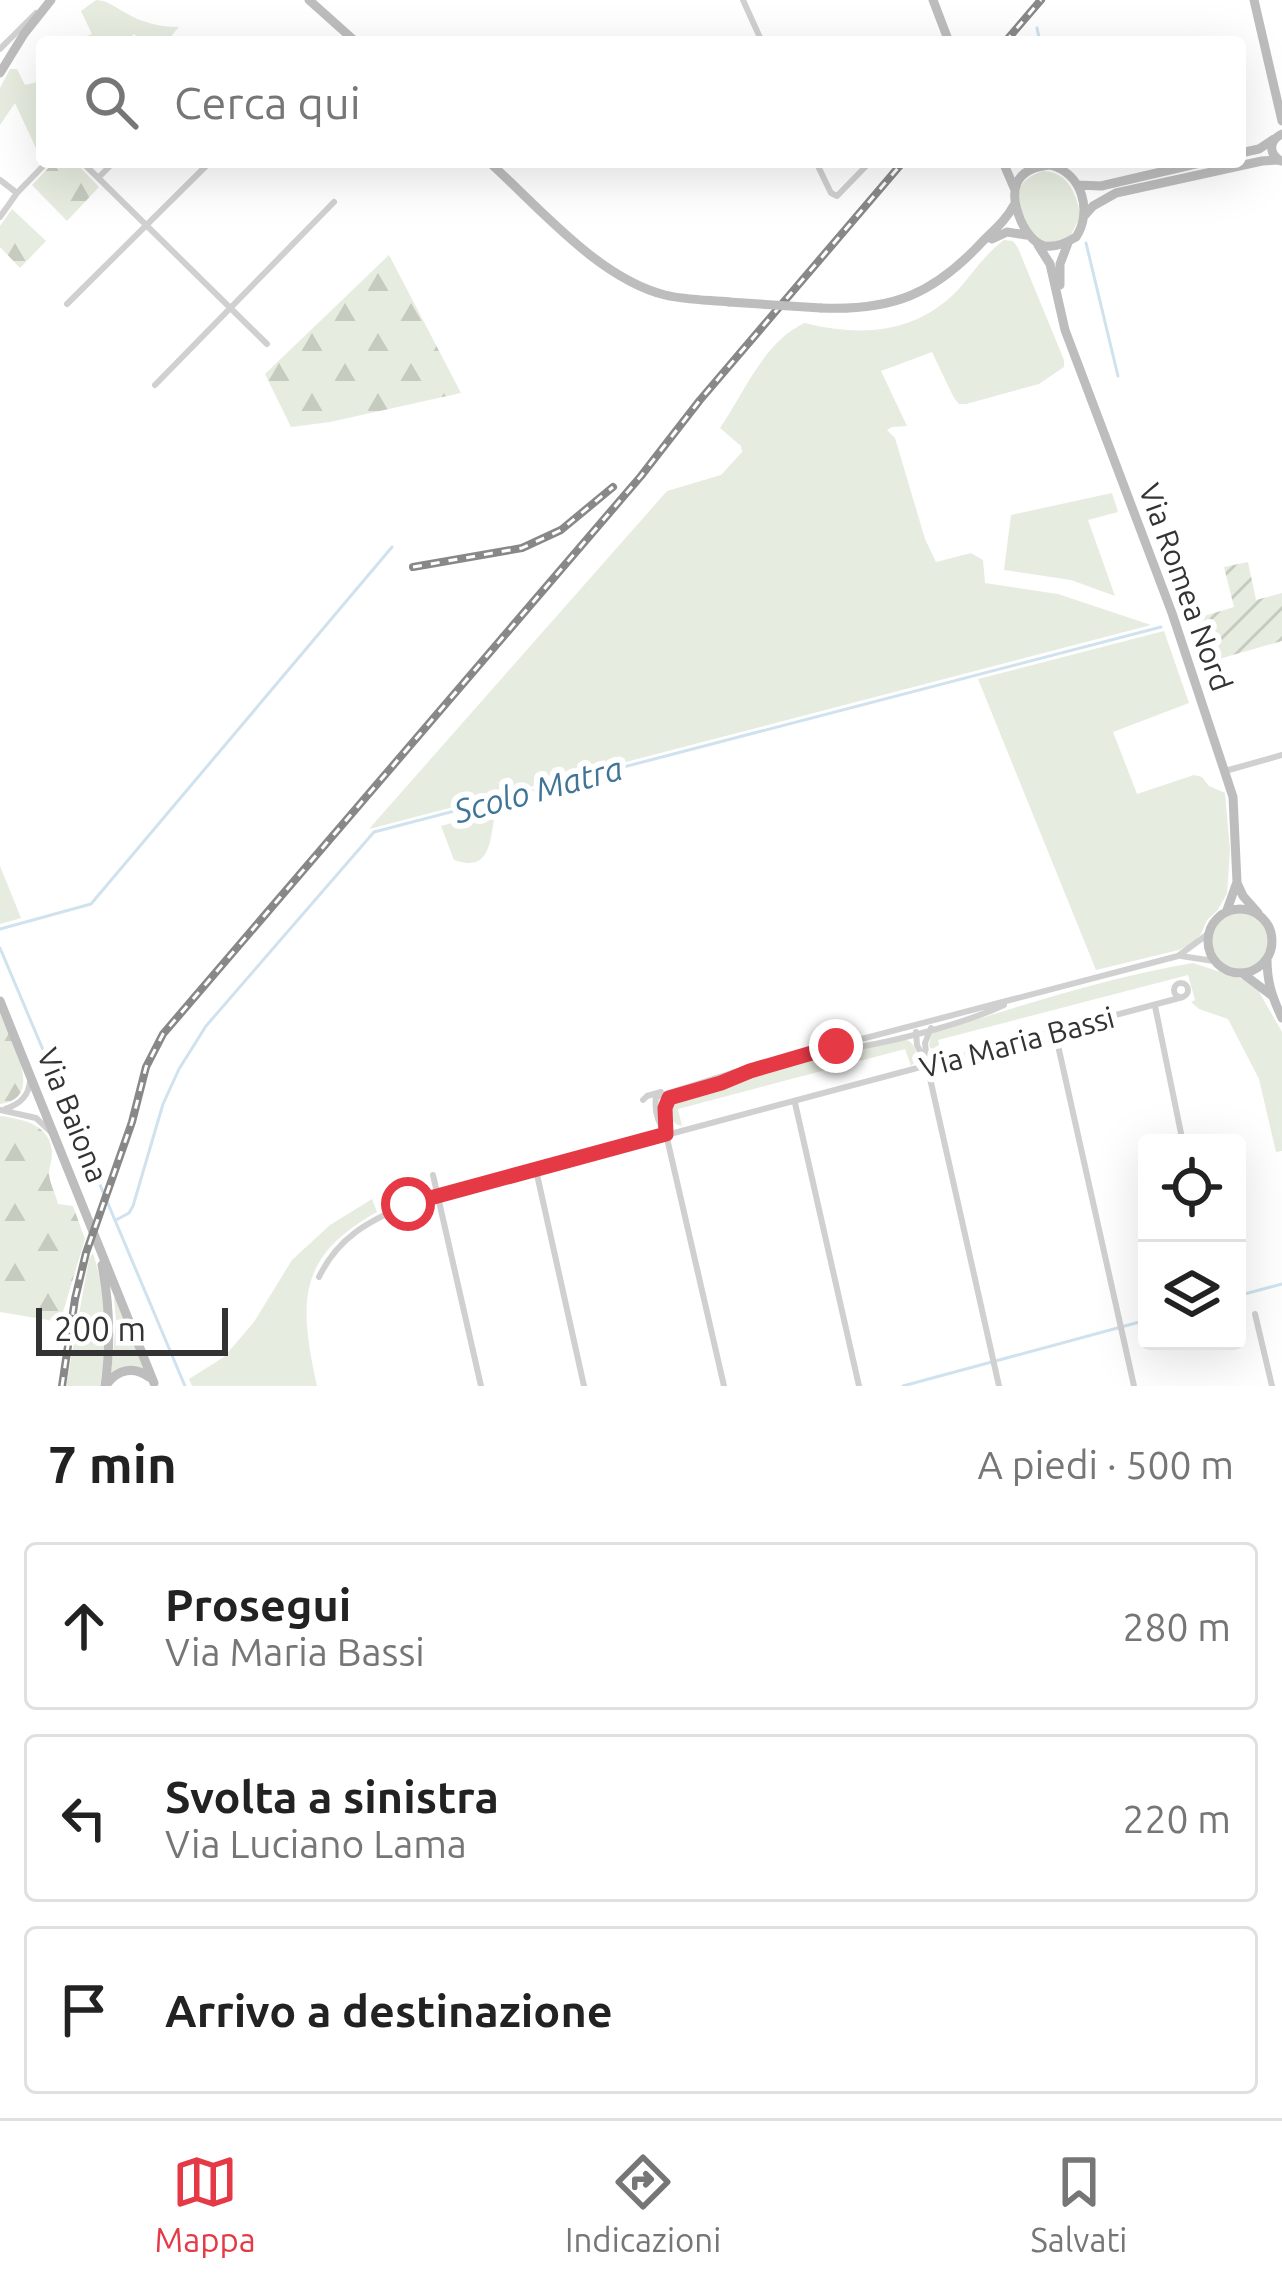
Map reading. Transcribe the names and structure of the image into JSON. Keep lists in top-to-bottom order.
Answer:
{
  "streets": {
    "main road": ["Via Romea Nord", "Via Baiona"],
    "street": ["Via Maria Bassi"]
  },
  "water": ["Scolo Matra"],
  "scale_bar": "200 m",
  "page": {
    "search": "Cerca qui",
    "scale": "200 m",
    "heading": ["7 min", "A piedi · 500 m"],
    "list": [
      ["Prosegui", "Via Maria Bassi", "280 m"],
      ["Svolta a sinistra", "Via Luciano Lama", "220 m"],
      "Arrivo a destinazione"
    ],
    "nav": ["Mappa", "Indicazioni", "Salvati"]
  }
}
